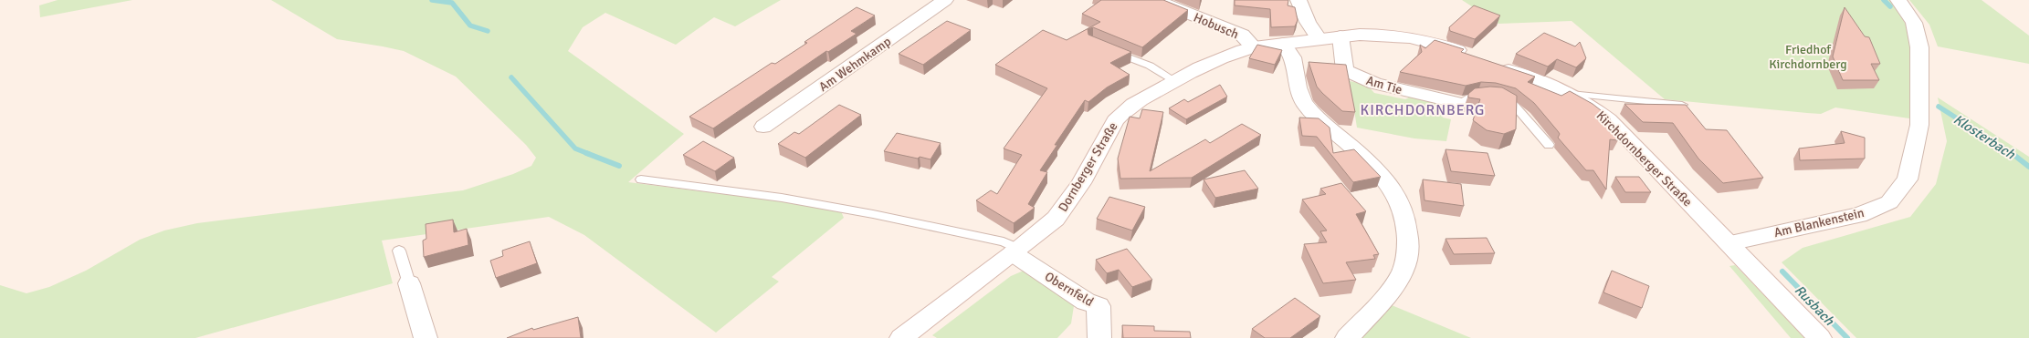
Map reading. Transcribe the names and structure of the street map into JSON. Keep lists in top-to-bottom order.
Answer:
{
  "streets": {
    "street": [
      "Hobusch",
      "Am Wehmkamp",
      "Am Tie",
      "Kirchdornberger Straße",
      "Dornberger Straße",
      "Am Blankenstein",
      "Obernfeld"
    ]
  },
  "crossings": [
    ["Hobusch", "Dornberger Straße"],
    ["Kirchdornberger Straße", "Am Blankenstein"],
    ["Dornberger Straße", "Obernfeld"]
  ],
  "districts": ["KIRCHDORNBERG"],
  "water": ["Klosterbach", "Rusbach"],
  "parks": ["Friedhof Kirchdornberg"]
}
